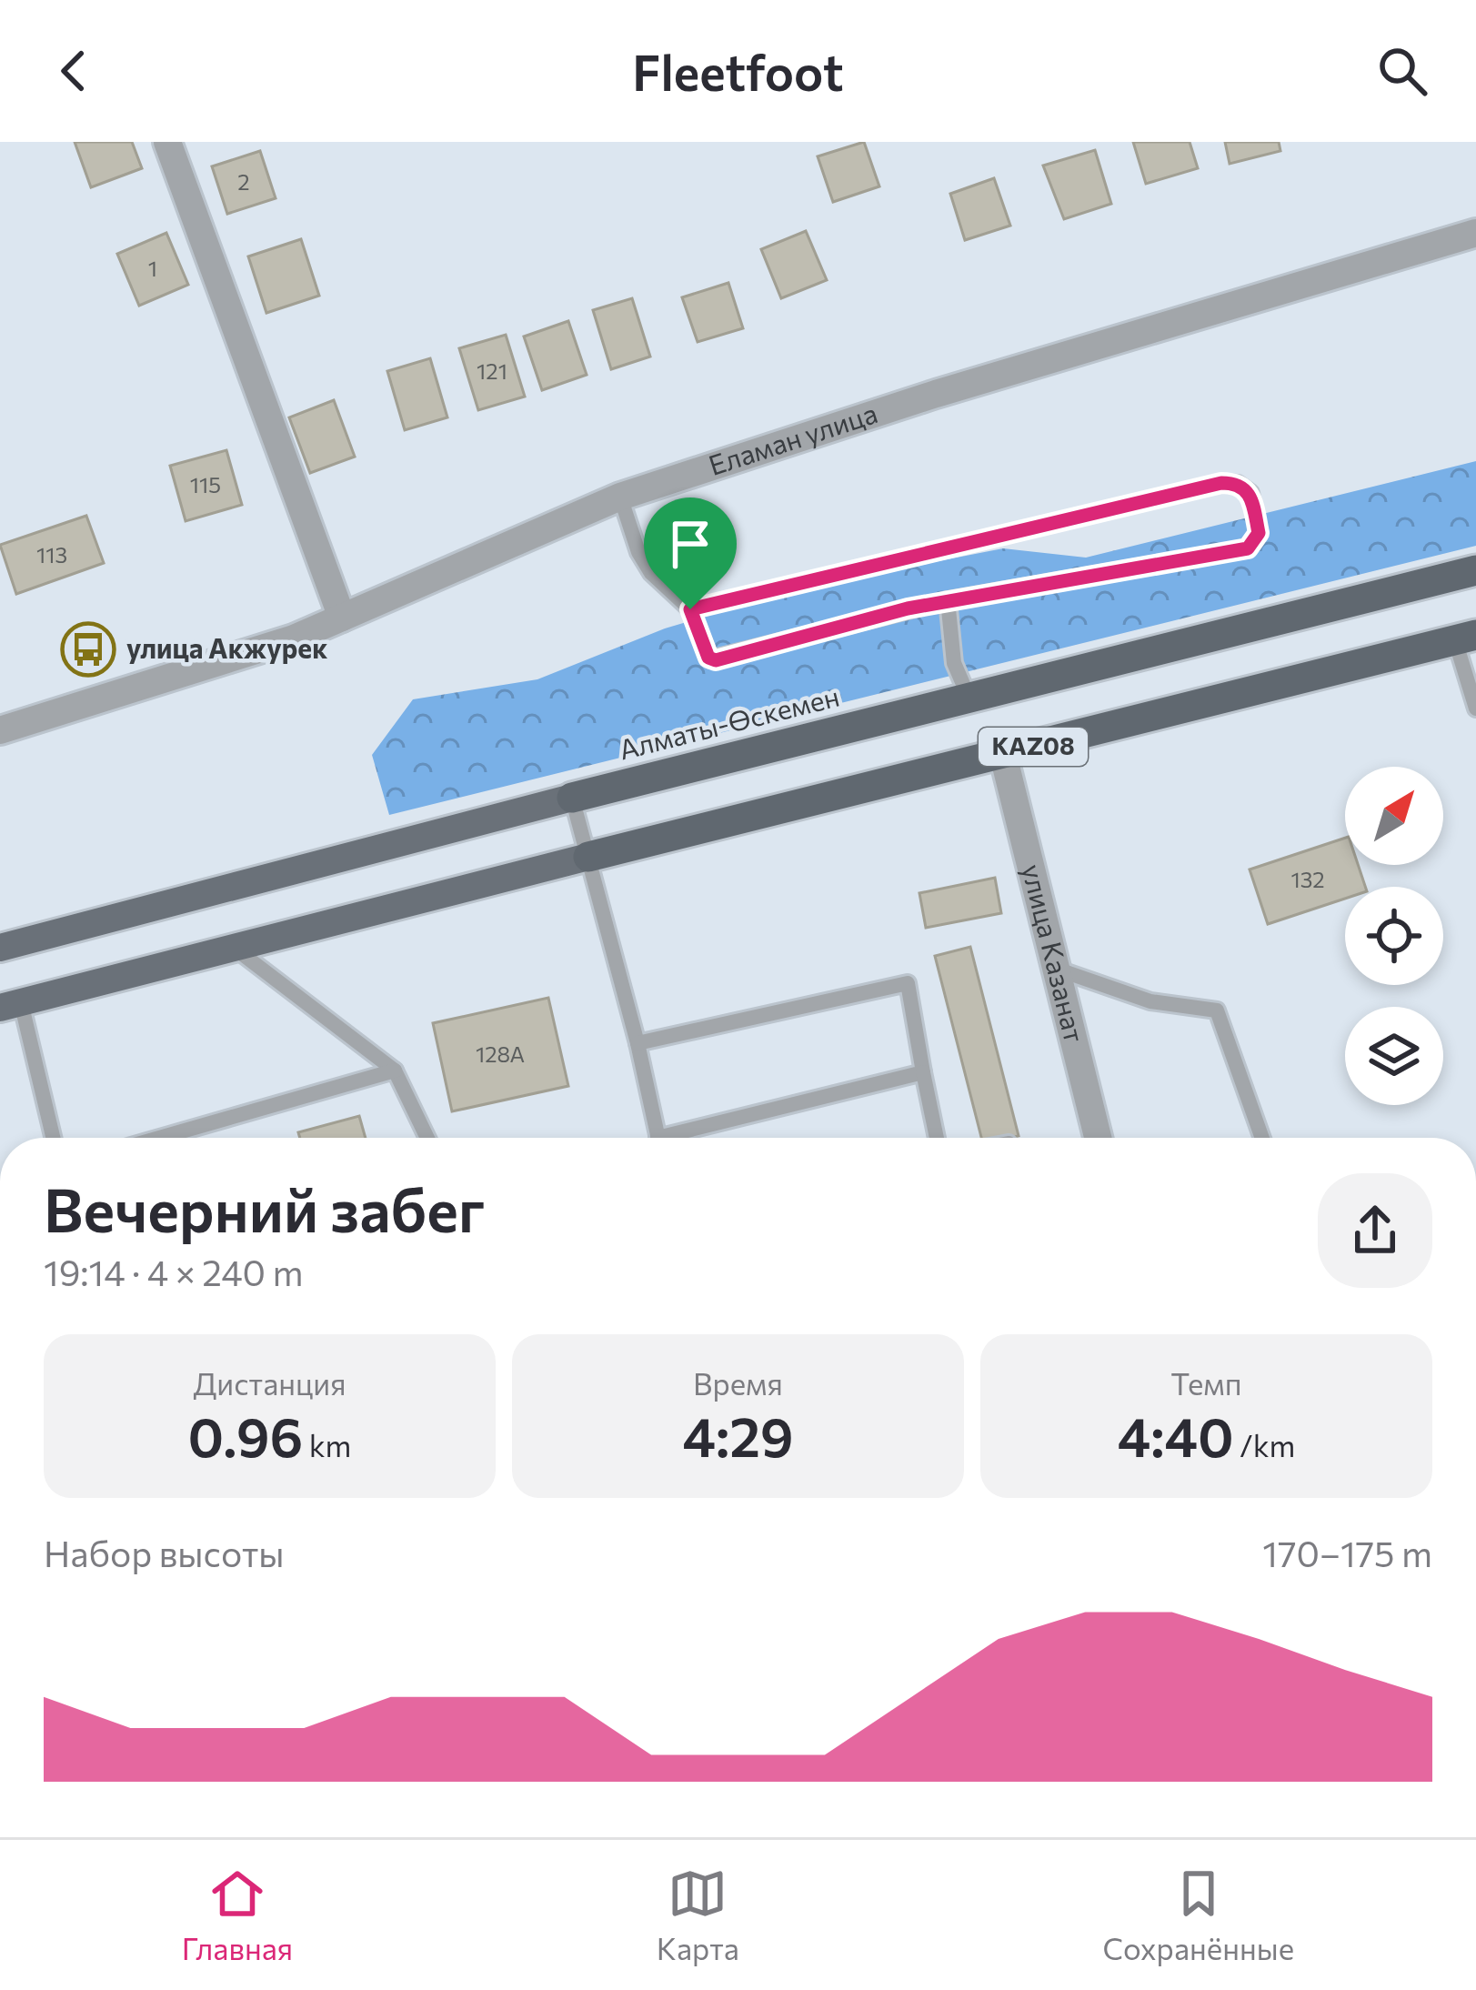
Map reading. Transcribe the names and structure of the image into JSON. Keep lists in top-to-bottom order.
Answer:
{
  "streets": {
    "highway": ["Алматы-Өскемен", "KAZ08"],
    "street": ["Еламан улица", "улица Казанат"]
  },
  "crossings": [
    ["KAZ08", "улица Казанат"]
  ],
  "places": {
    "bus stop": ["улица Акжурек"]
  },
  "house_numbers": [
    "2",
    "1",
    "121",
    "115",
    "113",
    "132",
    "128А"
  ],
  "north": "top right",
  "page": {
    "header": "Fleetfoot",
    "heading": ["Вечерний забег", "19:14 · 4 × 240 m"],
    "stats": [
      ["Дистанция", "0.96 km"],
      ["Время", "4:29"],
      ["Темп", "4:40 /km"]
    ],
    "chart": ["Набор высоты", "170–175 m"],
    "tabs": ["Главная", "Карта", "Сохранённые"]
  }
}
